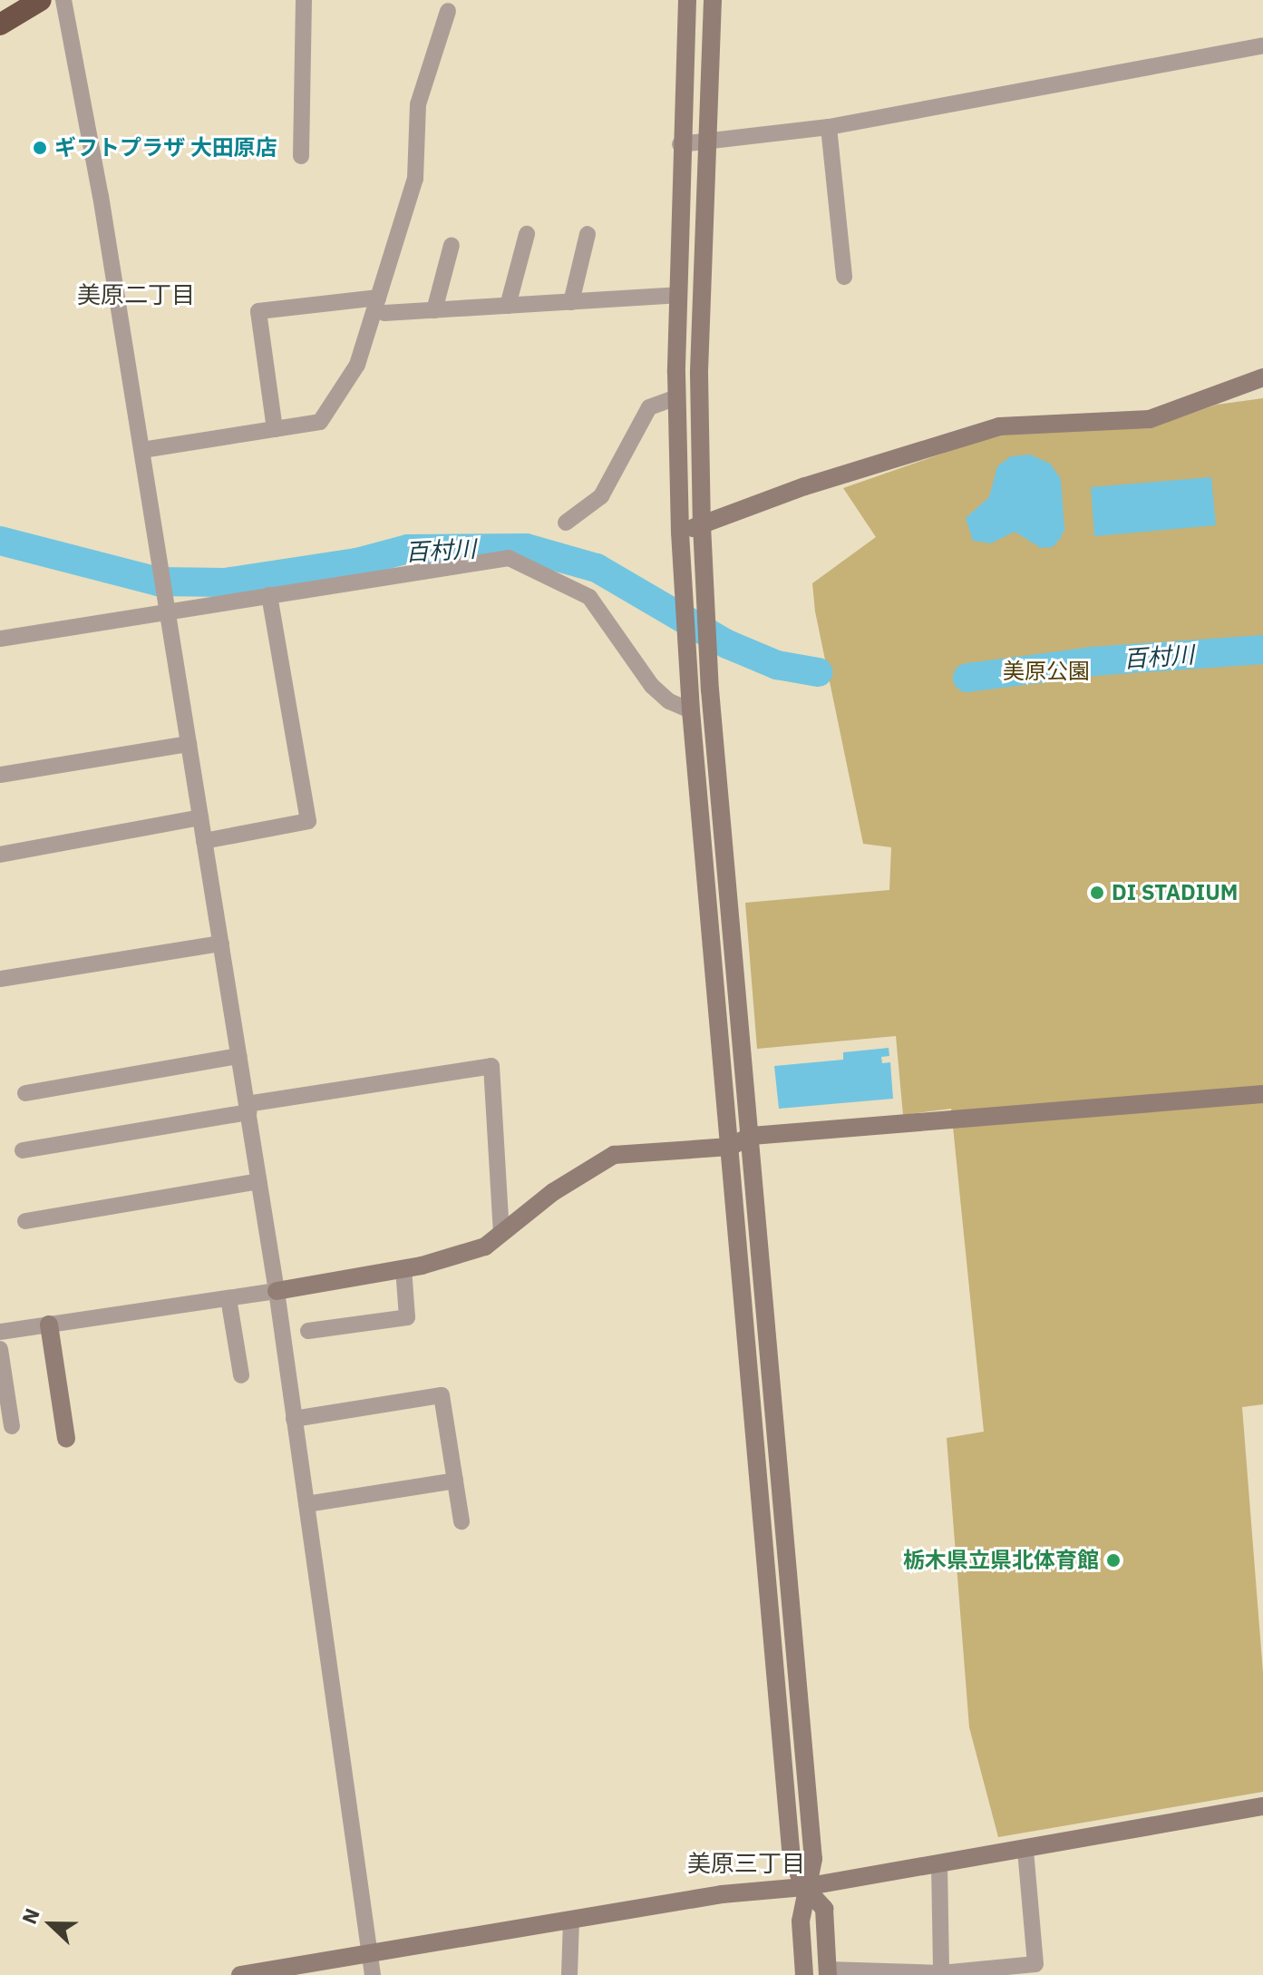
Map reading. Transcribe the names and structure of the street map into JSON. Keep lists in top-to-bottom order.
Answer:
{
  "districts": ["美原二丁目", "美原三丁目"],
  "water": ["百村川"],
  "parks": ["美原公園"],
  "places": ["ギフトプラザ 大田原店", "DI STADIUM", "栃木県立県北体育館"],
  "north": "left"
}
